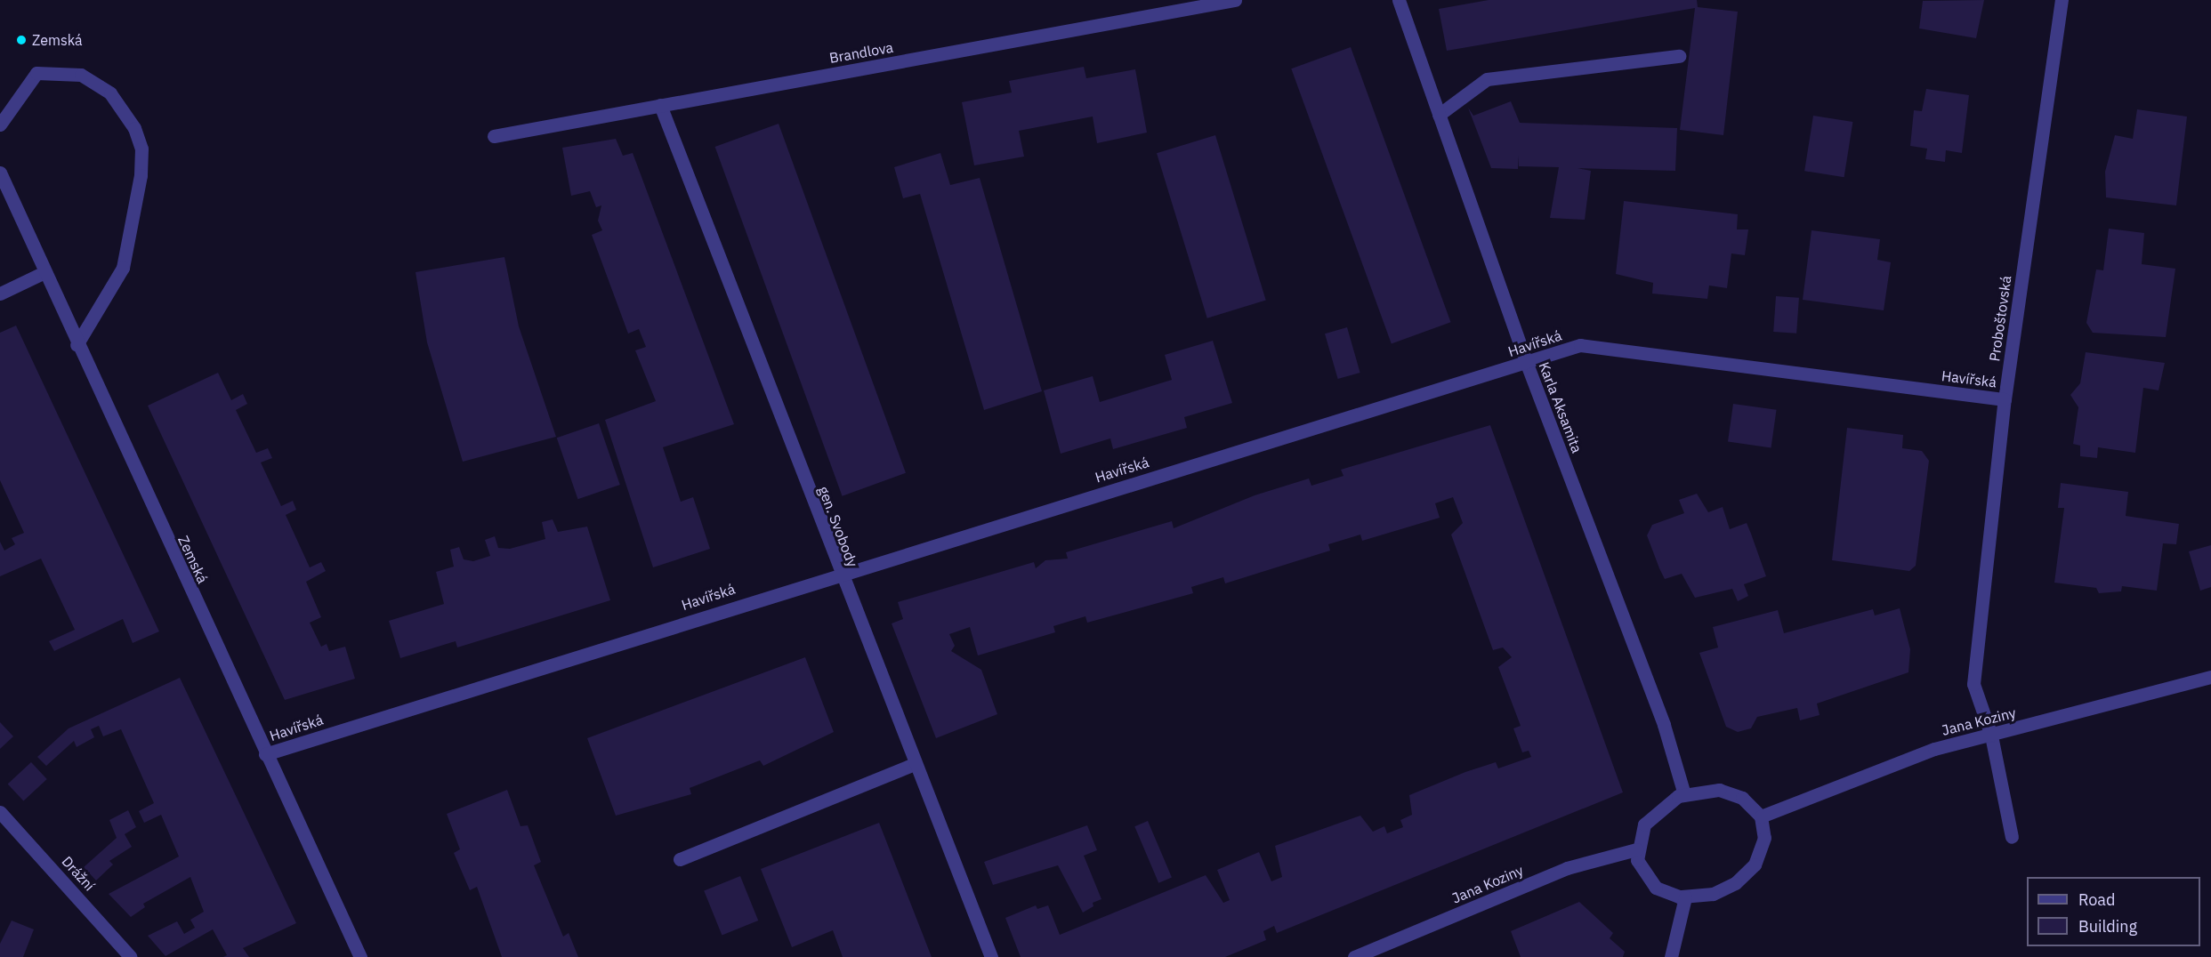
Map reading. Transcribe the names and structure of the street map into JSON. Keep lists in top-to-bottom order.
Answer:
{
  "streets": {
    "street": [
      "Brandlova",
      "Proboštovská",
      "Havířská",
      "Karla Aksamita",
      "gen. Svobody",
      "Zemská",
      "Jana Koziny",
      "Drážní"
    ]
  },
  "crossings": [
    ["Brandlova", "gen. Svobody"],
    ["Proboštovská", "Havířská"],
    ["Proboštovská", "Jana Koziny"],
    ["Havířská", "Karla Aksamita"],
    ["Havířská", "gen. Svobody"],
    ["Havířská", "Zemská"],
    ["Karla Aksamita", "Jana Koziny"]
  ],
  "places": ["Zemská"],
  "legend": ["Road", "Building"]
}
